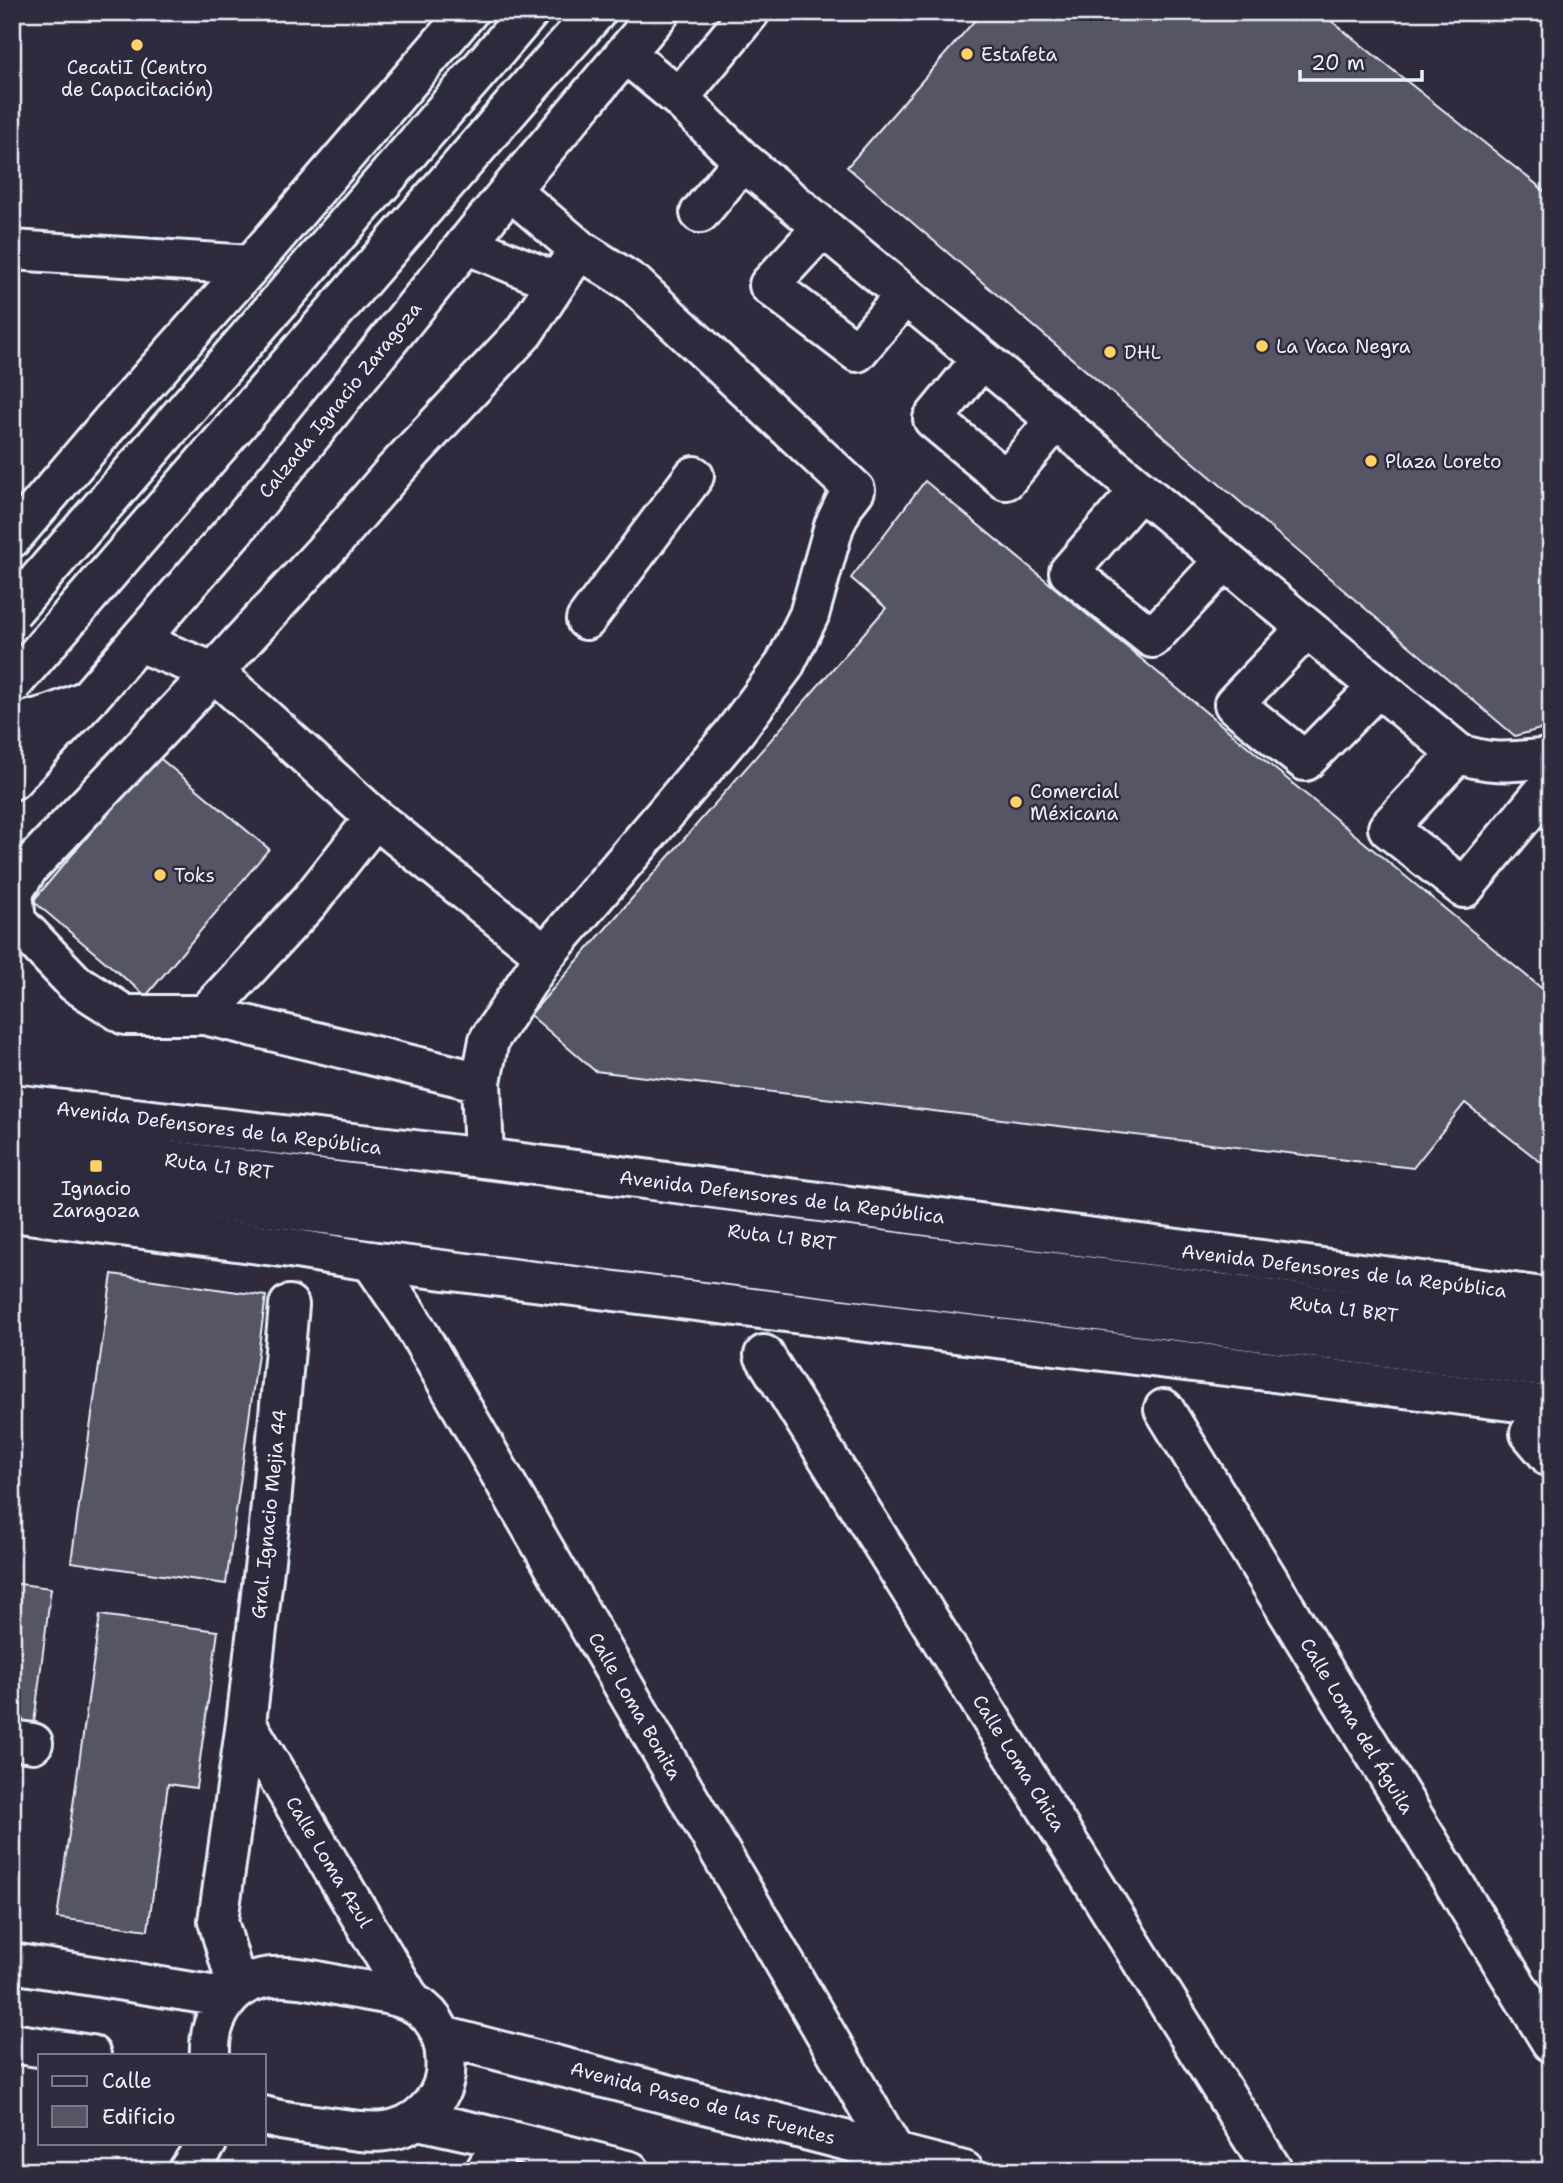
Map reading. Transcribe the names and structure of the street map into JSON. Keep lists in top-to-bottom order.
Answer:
{
  "streets": {
    "main road": [
      "Calzada Ignacio Zaragoza",
      "Avenida Defensores de la República",
      "Ruta L1 BRT",
      "Gral. Ignacio Mejia 44",
      "Calle Loma Bonita",
      "Calle Loma del Águila",
      "Calle Loma Chica",
      "Calle Loma Azul",
      "Avenida Paseo de las Fuentes"
    ]
  },
  "crossings": [
    ["Avenida Defensores de la República", "Ruta L1 BRT"],
    ["Gral. Ignacio Mejia 44", "Calle Loma Azul"],
    ["Calle Loma Bonita", "Avenida Paseo de las Fuentes"],
    ["Calle Loma Azul", "Avenida Paseo de las Fuentes"]
  ],
  "places": {
    "other": [
      "CecatiI (Centro de Capacitación)",
      "Estafeta",
      "La Vaca Negra",
      "DHL",
      "Plaza Loreto",
      "Comercial Méxicana",
      "Toks"
    ],
    "transit": ["Ignacio Zaragoza"]
  },
  "legend": ["Calle", "Edificio"],
  "scale_bar": "20 m"
}
